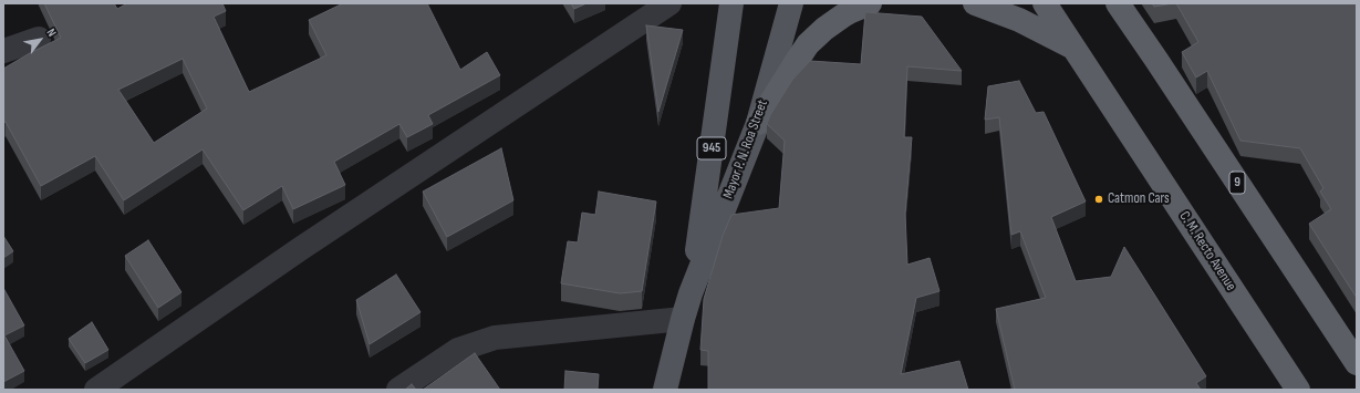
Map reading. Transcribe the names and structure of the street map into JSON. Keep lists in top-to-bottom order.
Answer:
{
  "streets": {
    "highway": ["9", "C. M. Recto Avenue"],
    "main road": ["945", "Mayor P. N. Roa Street"]
  },
  "places": ["Catmon Cars"],
  "north": "top right"
}
